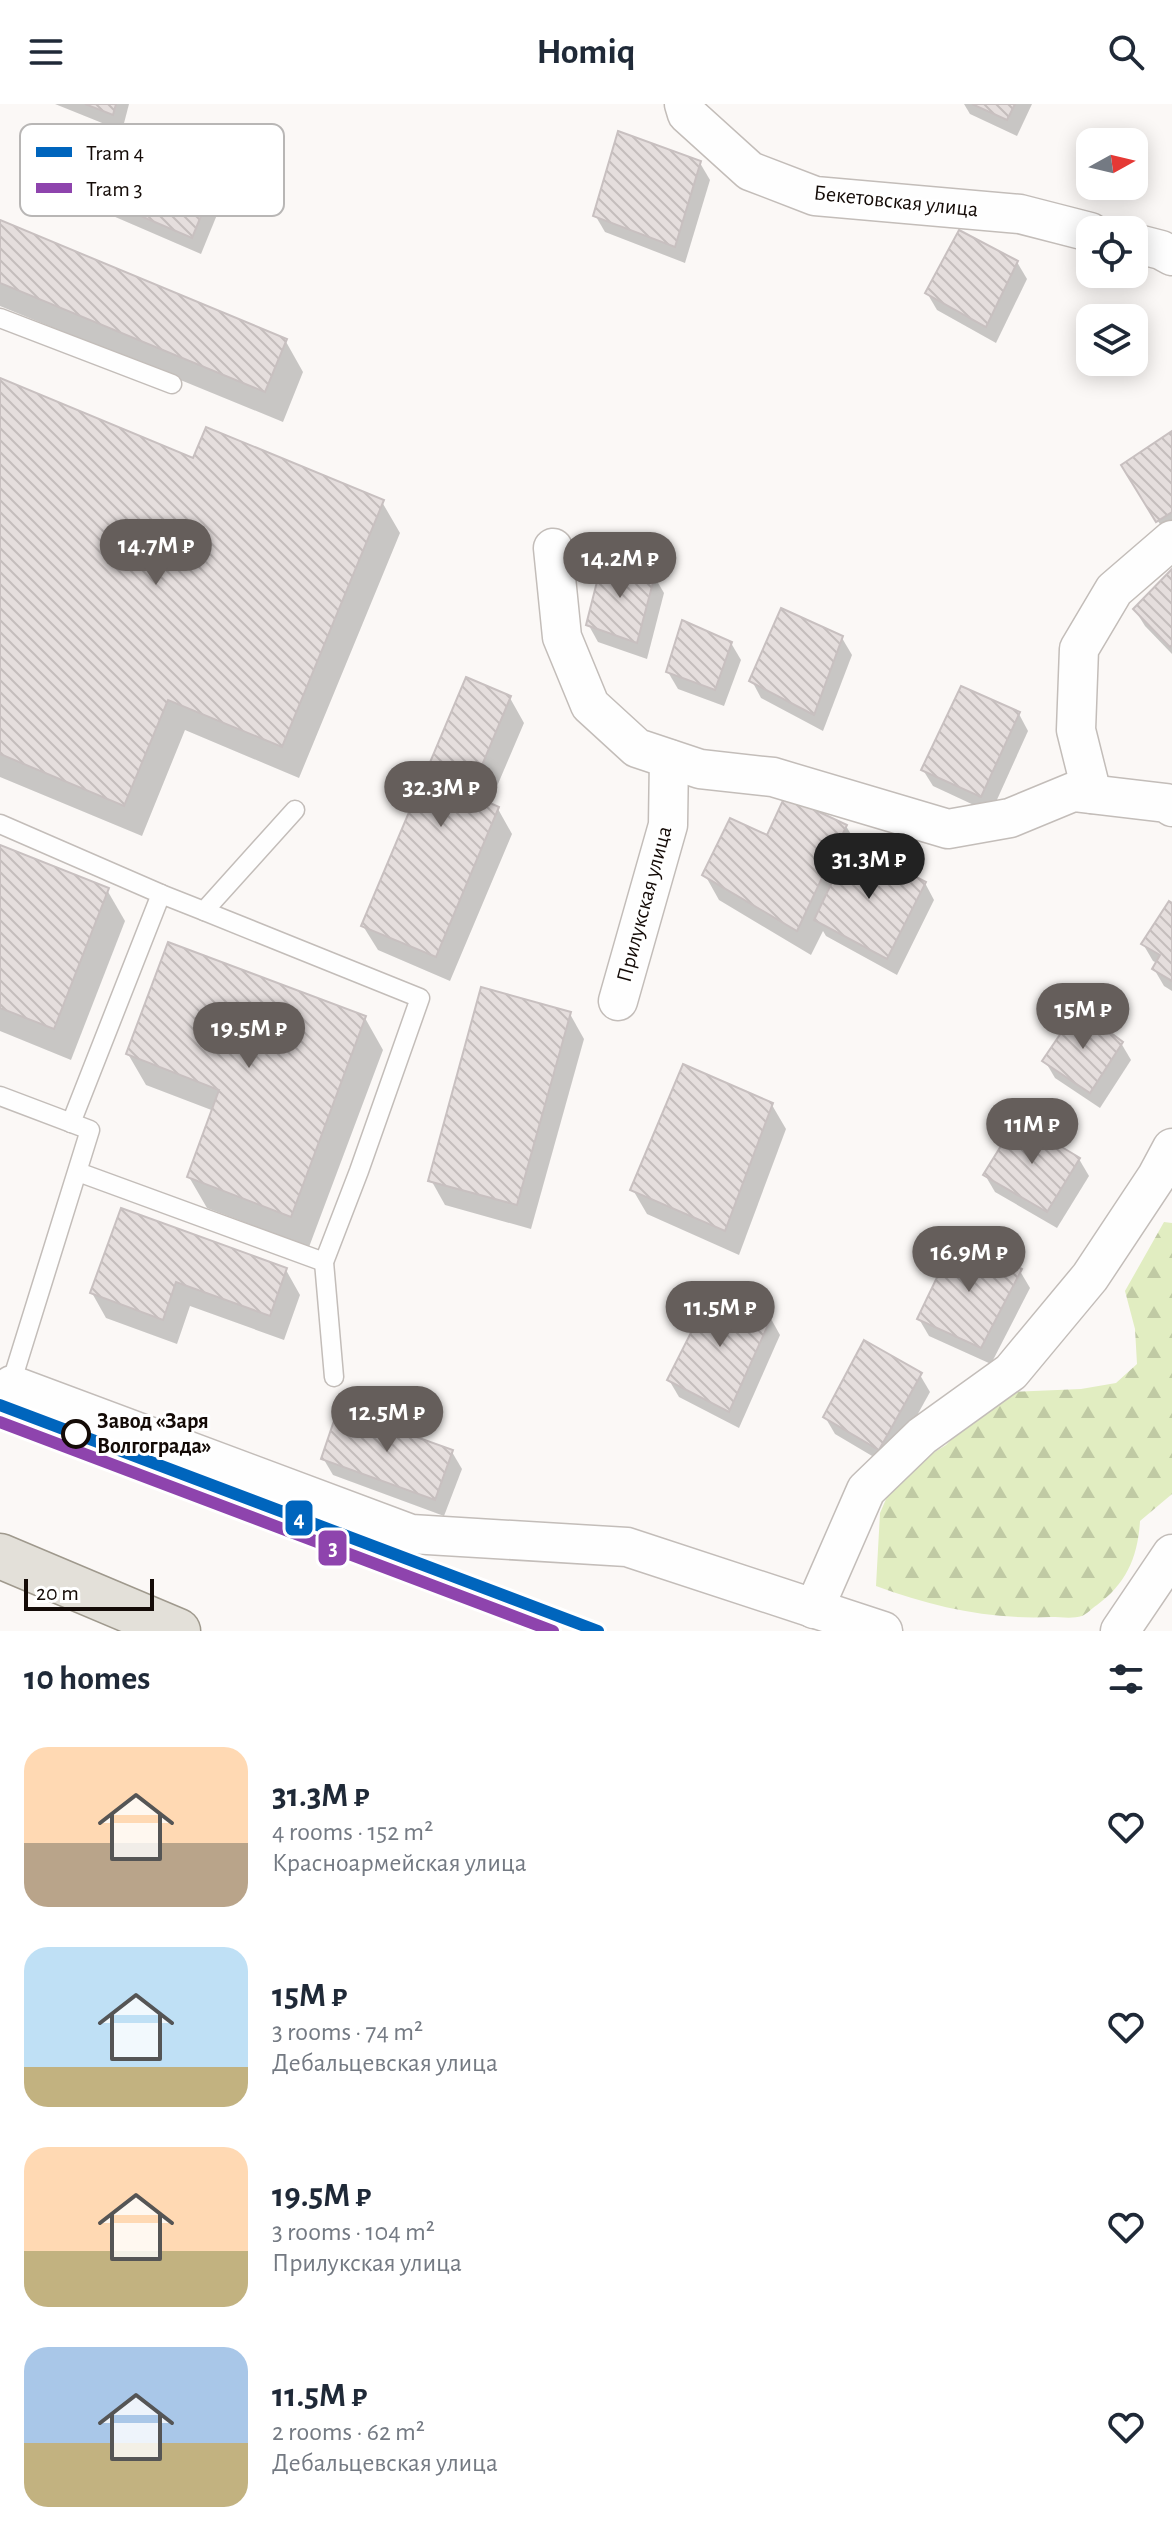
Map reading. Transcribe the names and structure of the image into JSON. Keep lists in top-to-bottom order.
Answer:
{
  "streets": {
    "street": ["Бекетовская улица", "Прилукская улица"]
  },
  "places": ["Завод «Заря Волгограда»"],
  "lines": ["tram line 4", "tram line 3"],
  "legend": ["Tram 4", "Tram 3"],
  "scale_bar": "20 m",
  "north": "right",
  "page": {
    "header": "Homiq",
    "price": [
      "14.7M ₽",
      "14.2M ₽",
      "32.3M ₽",
      "31.3M ₽",
      "15M ₽",
      "19.5M ₽",
      "11M ₽",
      "16.9M ₽",
      "11.5M ₽",
      "12.5M ₽"
    ],
    "scale": "20 m",
    "heading": "10 homes",
    "list": [
      {
        "name": "31.3M ₽",
        "note": "4 rooms · 152 m² · Красноармейская улица"
      },
      {
        "name": "15M ₽",
        "note": "3 rooms · 74 m² · Дебальцевская улица"
      },
      {
        "name": "19.5M ₽",
        "note": "3 rooms · 104 m² · Прилукская улица"
      },
      {
        "name": "11.5M ₽",
        "note": "2 rooms · 62 m² · Дебальцевская улица"
      }
    ]
  }
}
